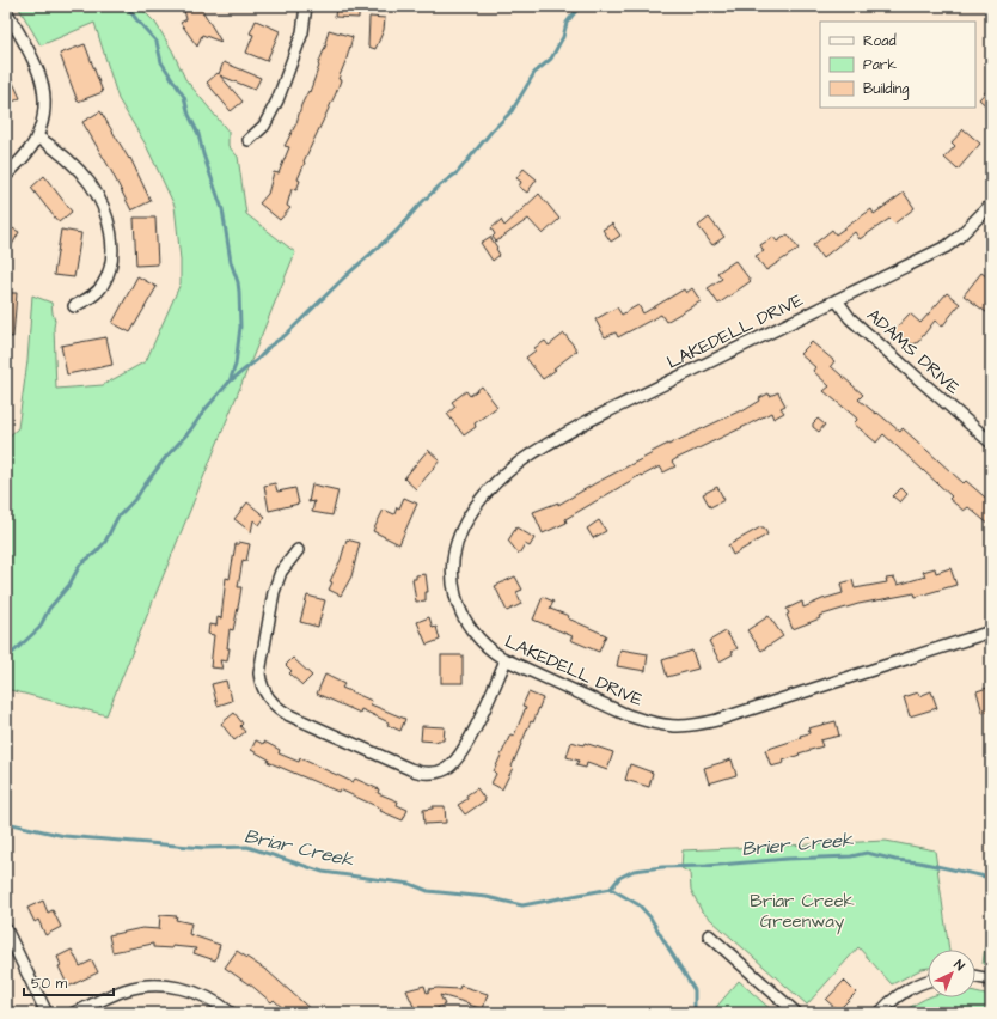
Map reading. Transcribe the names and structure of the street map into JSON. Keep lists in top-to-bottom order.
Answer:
{
  "streets": {
    "street": ["LAKEDELL DRIVE", "ADAMS DRIVE"]
  },
  "crossings": [
    ["LAKEDELL DRIVE", "ADAMS DRIVE"]
  ],
  "water": ["Brier Creek", "Briar Creek"],
  "parks": ["Briar Creek Greenway"],
  "legend": ["Road", "Park", "Building"],
  "scale_bar": "50 m",
  "north": "top right"
}
